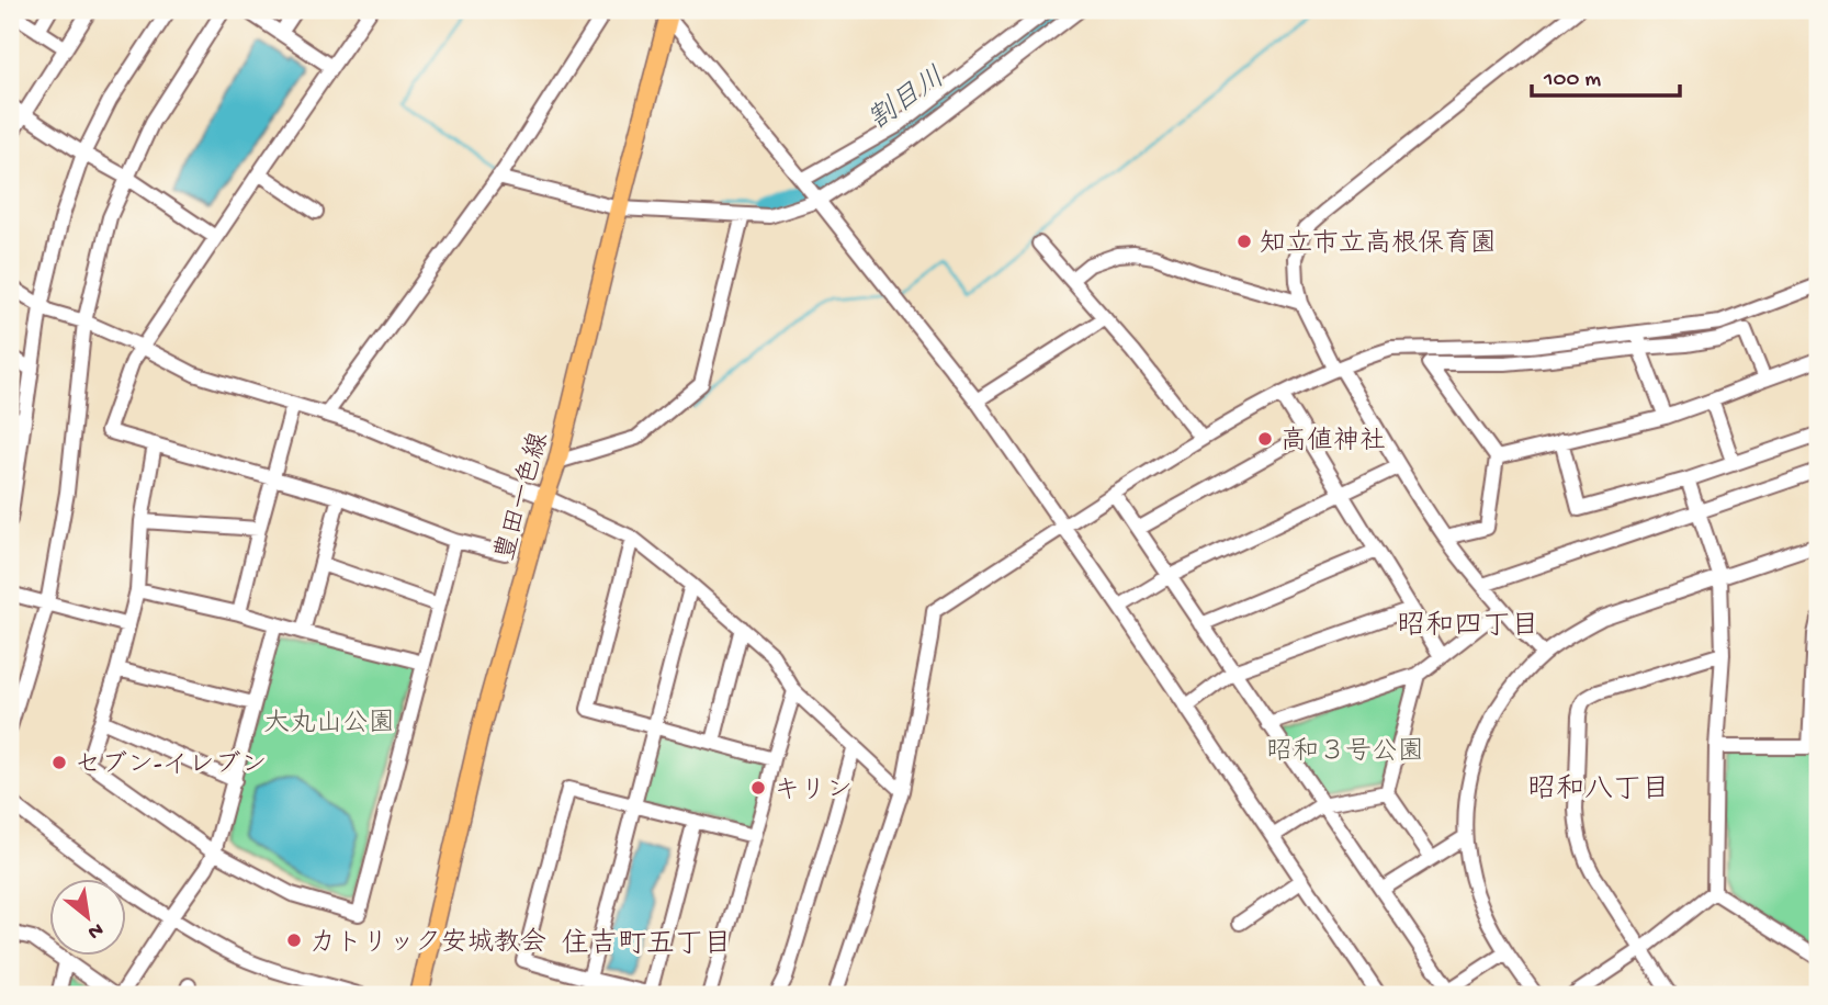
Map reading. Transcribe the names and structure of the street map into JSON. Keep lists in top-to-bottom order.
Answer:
{
  "streets": {
    "main road": ["豊田一色線"]
  },
  "districts": ["昭和四丁目", "昭和八丁目", "住吉町五丁目"],
  "water": ["割目川"],
  "parks": ["大丸山公園", "昭和３号公園"],
  "places": [
    "知立市立高根保育園",
    "高値神社",
    "セブン-イレブン",
    "キリン",
    "カトリック安城教会"
  ],
  "scale_bar": "100 m",
  "north": "bottom right"
}
